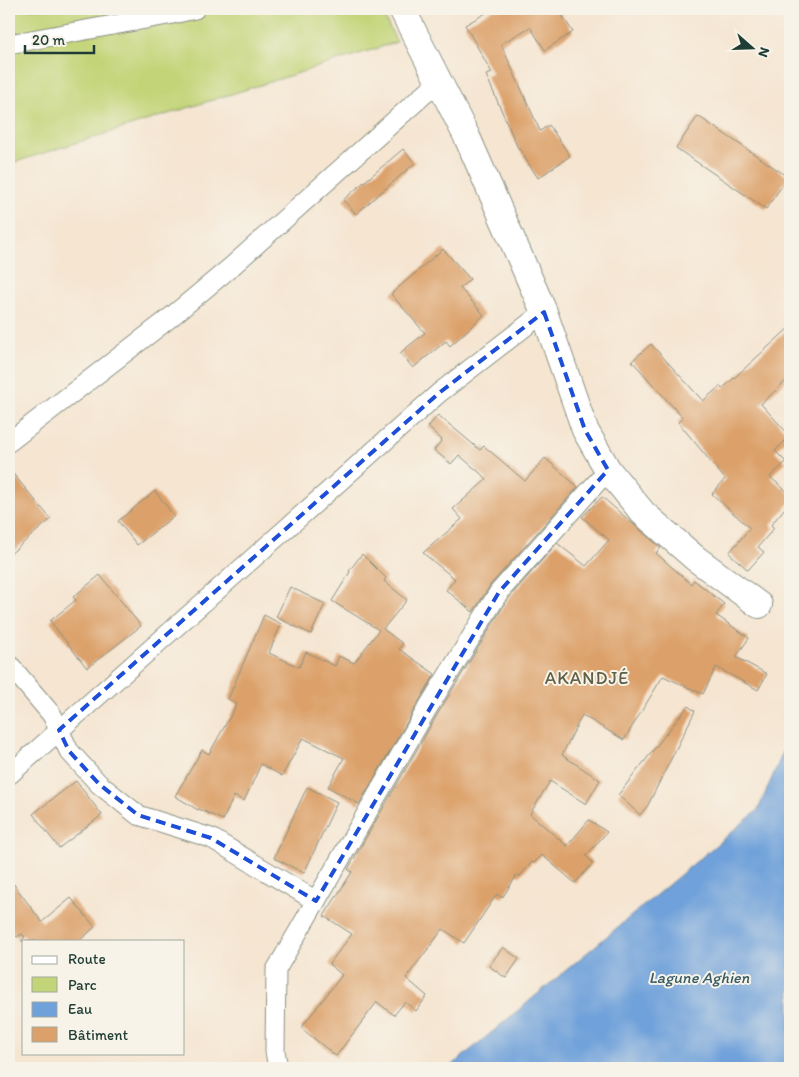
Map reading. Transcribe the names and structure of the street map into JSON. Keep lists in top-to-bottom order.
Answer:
{
  "districts": ["AKANDJÉ"],
  "water": ["Lagune Aghien"],
  "legend": [
    "Route",
    "Parc",
    "Eau",
    "Bâtiment"
  ],
  "scale_bar": "20 m",
  "north": "right"
}
